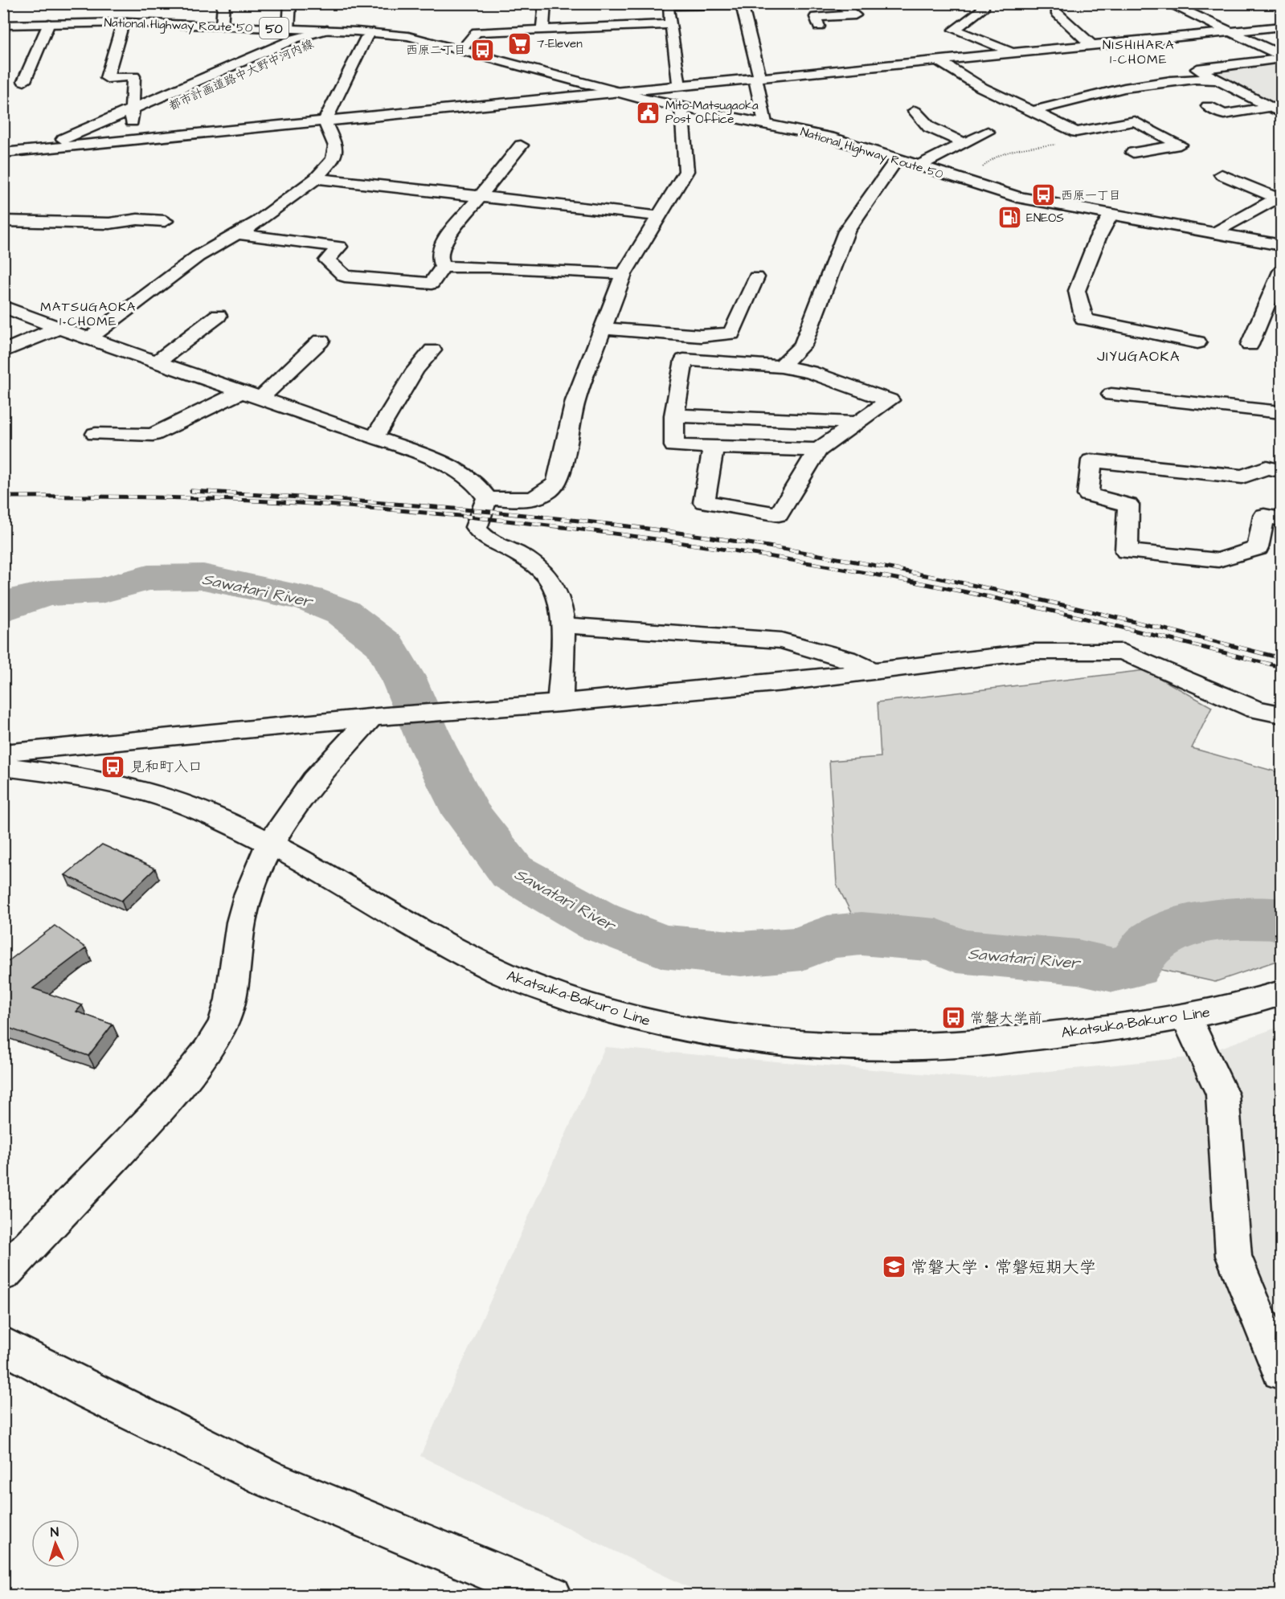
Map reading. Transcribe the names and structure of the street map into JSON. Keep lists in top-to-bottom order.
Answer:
{
  "streets": {
    "main road": [
      "National Highway Route 50",
      "50",
      "都市計画道路中大野中河内線",
      "Akatsuka-Bakuro Line"
    ]
  },
  "crossings": [
    ["National Highway Route 50", "都市計画道路中大野中河内線"]
  ],
  "districts": ["NISHIHARA 1-CHOME", "MATSUGAOKA 1-CHOME", "JIYUGAOKA"],
  "water": ["Sawatari River"],
  "places": {
    "supermarket": ["7-Eleven"],
    "bus stop": [
      "西原二丁目",
      "西原一丁目",
      "見和町入口",
      "常磐大学前"
    ],
    "public building": ["Mito-Matsugaoka Post Office"],
    "fuel station": ["ENEOS"],
    "school or university": ["常磐大学・常磐短期大学"]
  },
  "north": "top"
}
